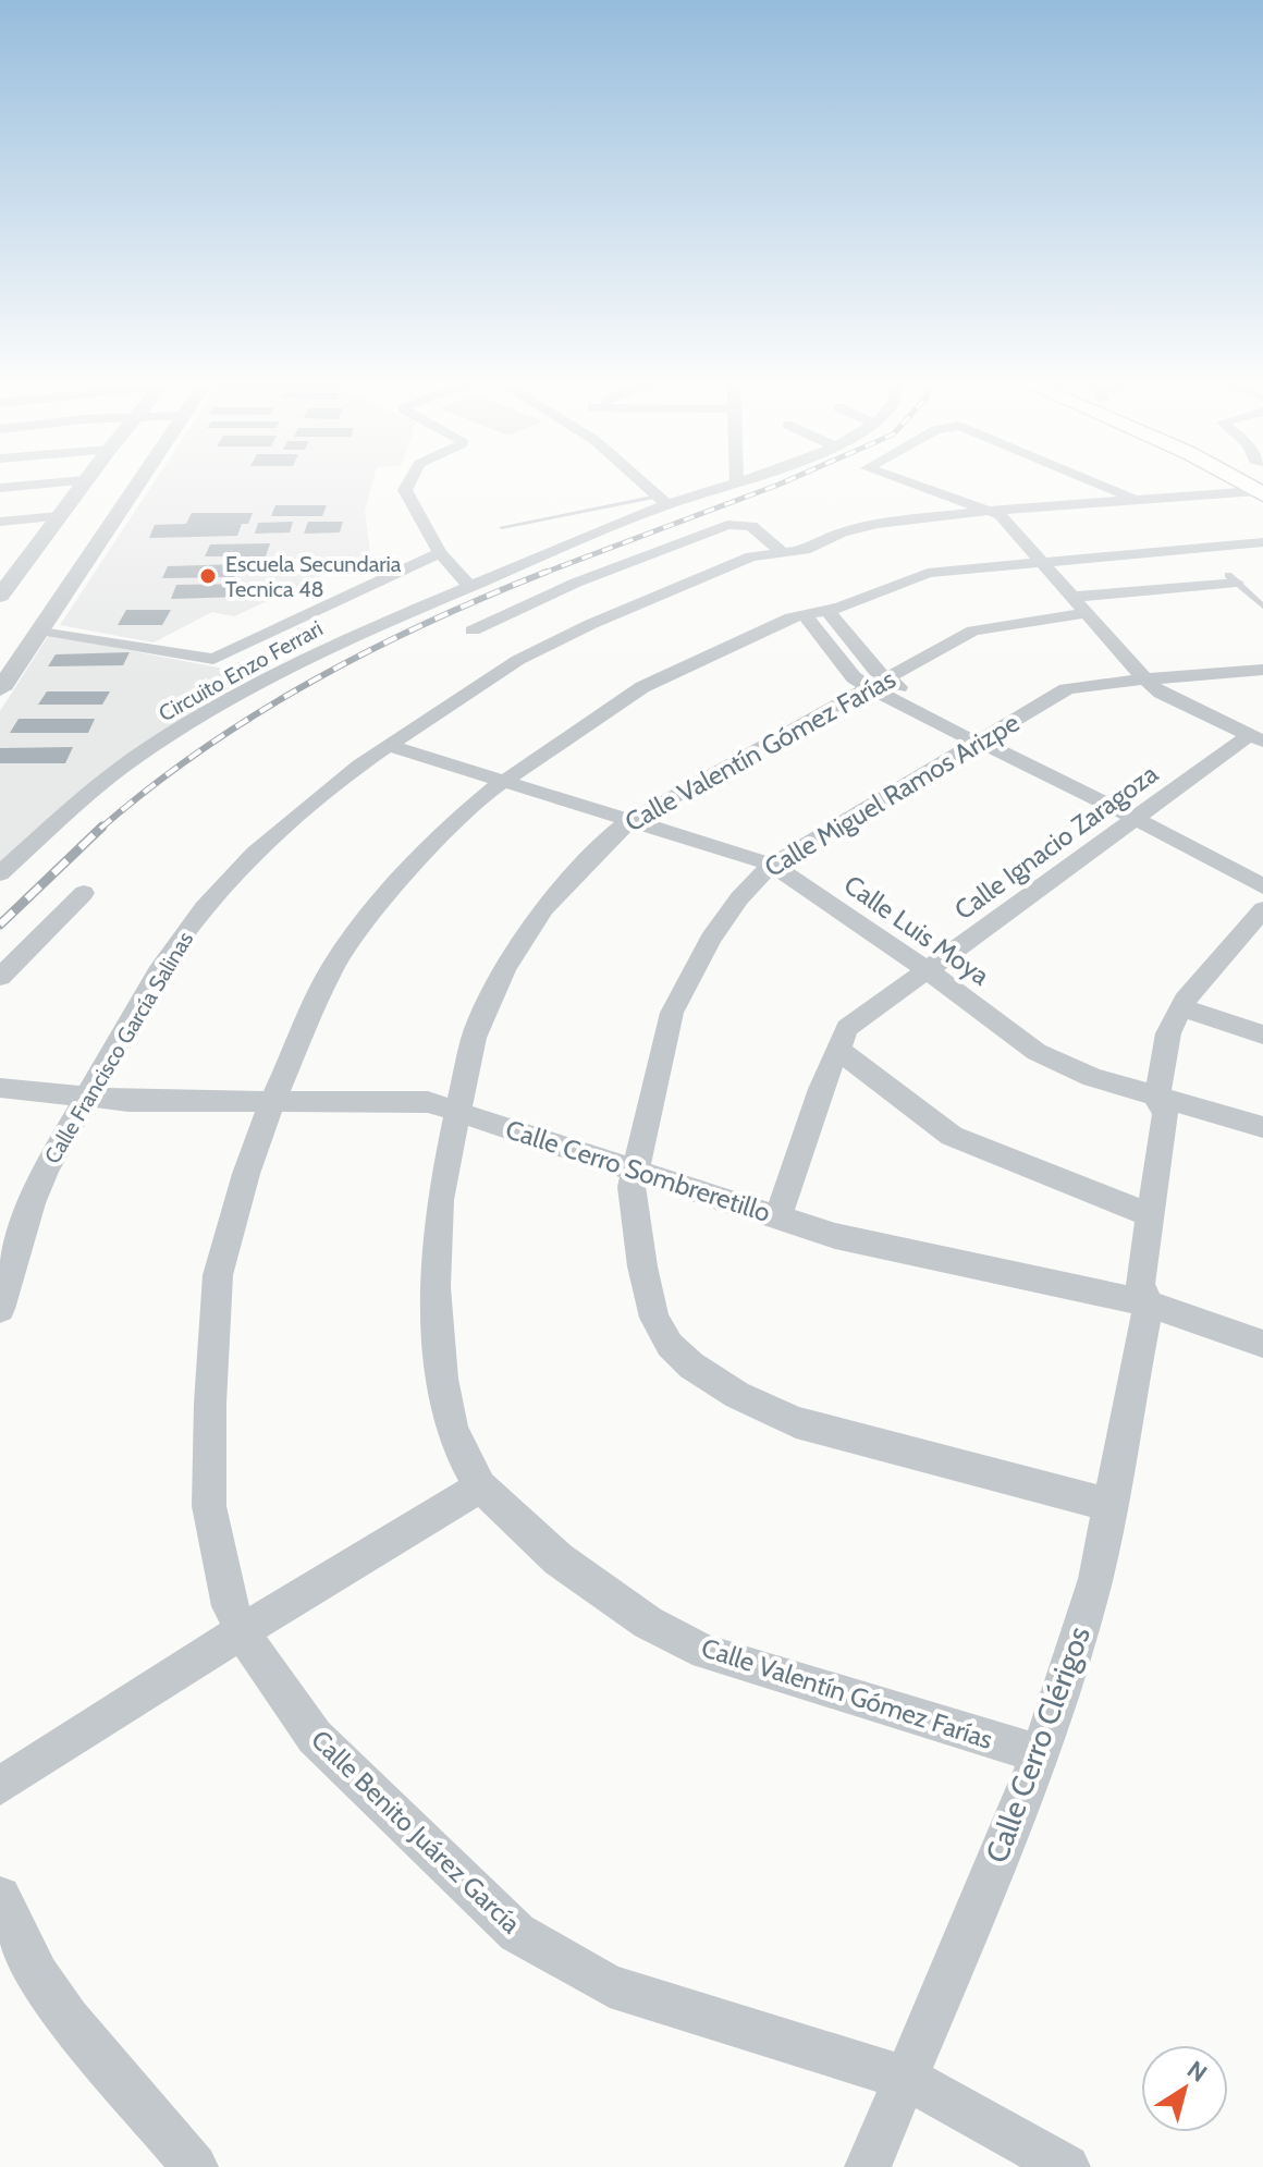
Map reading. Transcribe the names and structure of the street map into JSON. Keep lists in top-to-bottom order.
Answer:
{
  "streets": {
    "street": [
      "Circuito Enzo Ferrari",
      "Calle Valentín Gómez Farías",
      "Calle Miguel Ramos Arizpe",
      "Calle Ignacio Zaragoza",
      "Calle Luis Moya",
      "Calle Francisco García Salinas",
      "Calle Cerro Sombreretillo",
      "Calle Cerro Clérigos",
      "Calle Benito Juárez García"
    ]
  },
  "crossings": [
    ["Calle Valentín Gómez Farías", "Calle Luis Moya"],
    ["Calle Valentín Gómez Farías", "Calle Cerro Sombreretillo"],
    ["Calle Valentín Gómez Farías", "Calle Cerro Clérigos"],
    ["Calle Miguel Ramos Arizpe", "Calle Luis Moya"],
    ["Calle Miguel Ramos Arizpe", "Calle Cerro Sombreretillo"],
    ["Calle Miguel Ramos Arizpe", "Calle Cerro Clérigos"],
    ["Calle Ignacio Zaragoza", "Calle Luis Moya"],
    ["Calle Ignacio Zaragoza", "Calle Cerro Sombreretillo"],
    ["Calle Luis Moya", "Calle Francisco García Salinas"],
    ["Calle Luis Moya", "Calle Cerro Clérigos"],
    ["Calle Luis Moya", "Calle Benito Juárez García"],
    ["Calle Francisco García Salinas", "Calle Cerro Sombreretillo"],
    ["Calle Cerro Sombreretillo", "Calle Cerro Clérigos"],
    ["Calle Cerro Sombreretillo", "Calle Benito Juárez García"],
    ["Calle Cerro Clérigos", "Calle Benito Juárez García"]
  ],
  "places": ["Escuela Secundaria Tecnica 48"],
  "north": "top right"
}
